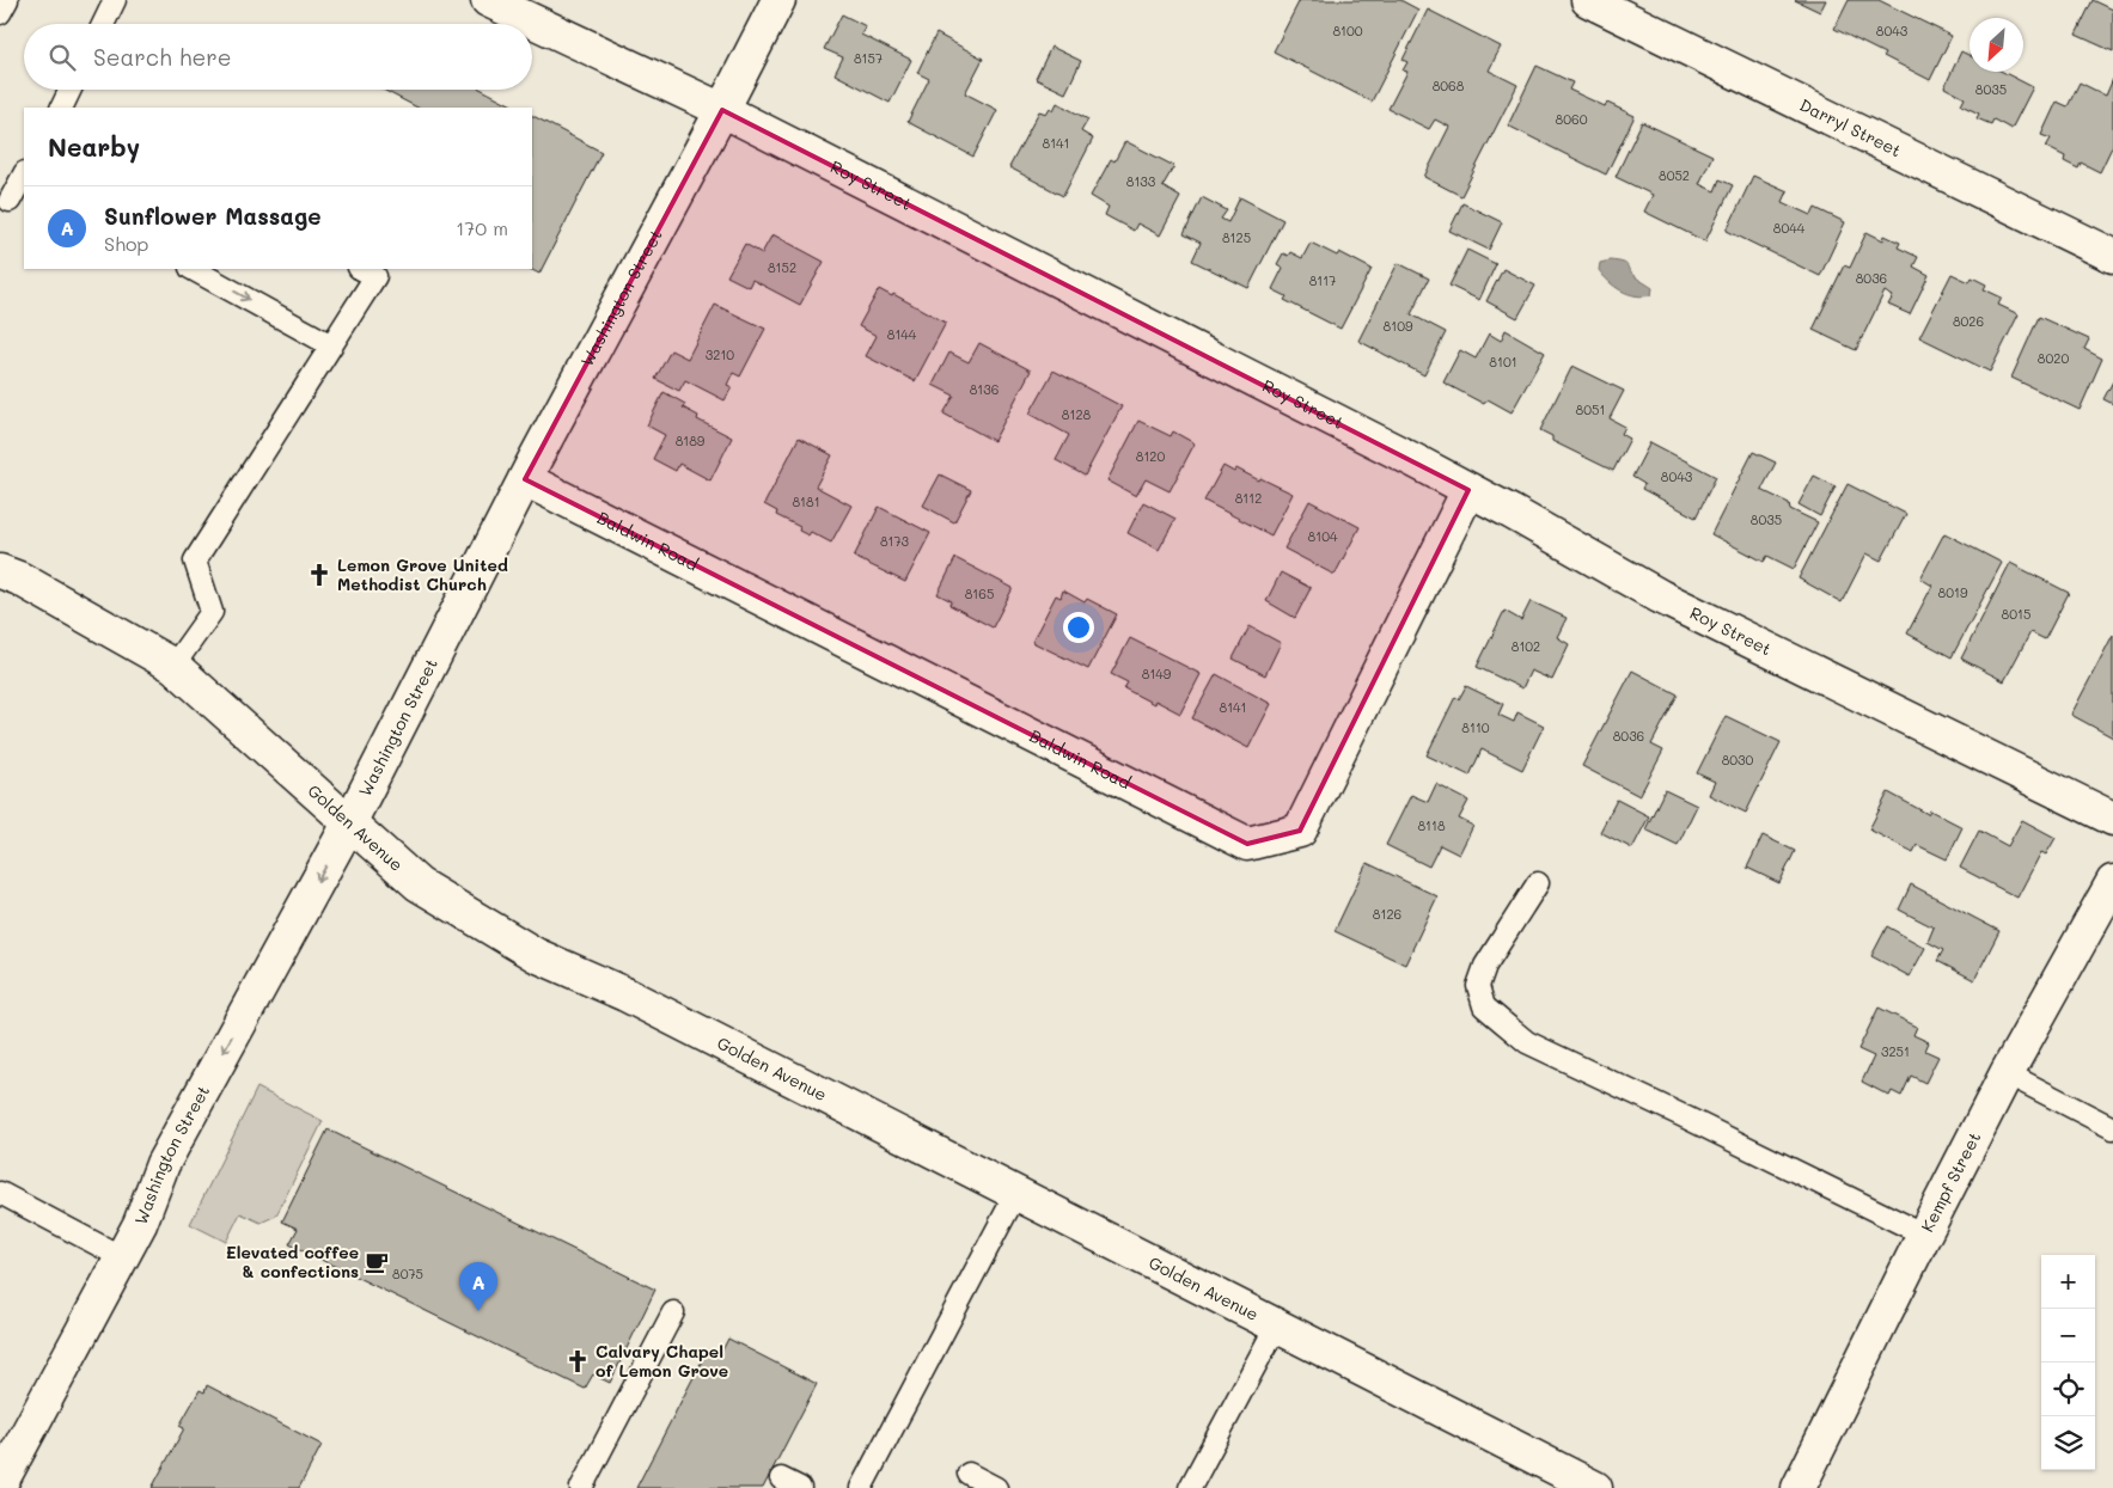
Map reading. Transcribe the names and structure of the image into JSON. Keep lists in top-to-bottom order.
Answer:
{
  "streets": {
    "street": [
      "Darryl Street",
      "Roy Street",
      "Washington Street",
      "Baldwin Road",
      "Golden Avenue",
      "Kempf Street"
    ]
  },
  "crossings": [
    ["Roy Street", "Washington Street"],
    ["Roy Street", "Baldwin Road"],
    ["Washington Street", "Baldwin Road"],
    ["Washington Street", "Golden Avenue"]
  ],
  "places": {
    "church": ["Lemon Grove United Methodist Church", "Calvary Chapel of Lemon Grove"],
    "cafe": ["Elevated coffee & confections"]
  },
  "house_numbers": [
    "8100",
    "8043",
    "8157",
    "8068",
    "8035",
    "8060",
    "8141",
    "8052",
    "8133",
    "8044",
    "8125",
    "8152",
    "8036",
    "8117",
    "8026",
    "8109",
    "8144",
    "3210",
    "8020",
    "8101",
    "8136",
    "8051",
    "8128",
    "8189",
    "8120",
    "8043",
    "8112",
    "8181",
    "8035",
    "8104",
    "8173",
    "8019",
    "8165",
    "8015",
    "8102",
    "8149",
    "8141",
    "8110",
    "8036",
    "8030",
    "8118",
    "8126",
    "3251",
    "8075"
  ],
  "north": "bottom left",
  "page": {
    "search": "Search here",
    "heading": "Nearby",
    "list": [
      {
        "mark": "A",
        "name": "Sunflower Massage",
        "note": "Shop",
        "value": "170 m"
      }
    ],
    "map_buttons": ["+", "−"],
    "pins": "A"
  }
}
